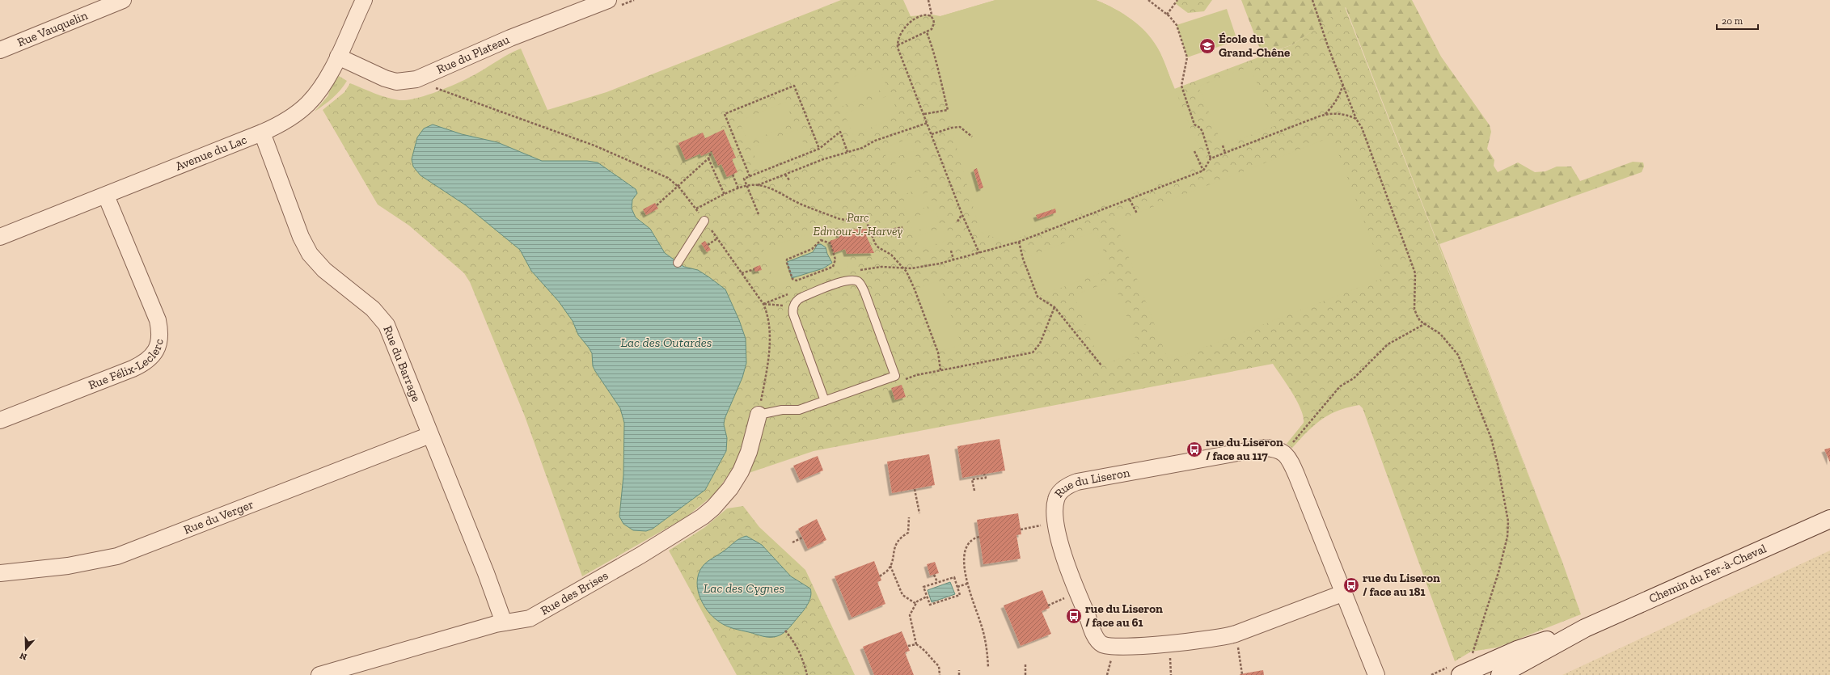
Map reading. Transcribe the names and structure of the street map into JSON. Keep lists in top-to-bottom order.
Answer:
{
  "streets": {
    "street": [
      "Rue Vauquelin",
      "Rue du Plateau",
      "Avenue du Lac",
      "Rue Félix-Leclerc",
      "Rue du Barrage",
      "Rue du Liseron",
      "Rue du Verger",
      "Chemin du Fer-à-Cheval",
      "Rue des Brises"
    ]
  },
  "crossings": [
    ["Rue du Plateau", "Avenue du Lac"],
    ["Avenue du Lac", "Rue Félix-Leclerc"],
    ["Avenue du Lac", "Rue du Barrage"],
    ["Rue du Barrage", "Rue du Verger"],
    ["Rue du Barrage", "Rue des Brises"]
  ],
  "water": ["Lac des Outardes", "Lac des Cygnes"],
  "parks": ["Parc Edmour-J.-Harvey"],
  "places": {
    "school or university": ["École du Grand-Chêne"],
    "bus stop": ["rue du Liseron / face au 117", "rue du Liseron / face au 181", "rue du Liseron / face au 61"]
  },
  "scale_bar": "20 m",
  "north": "bottom"
}
